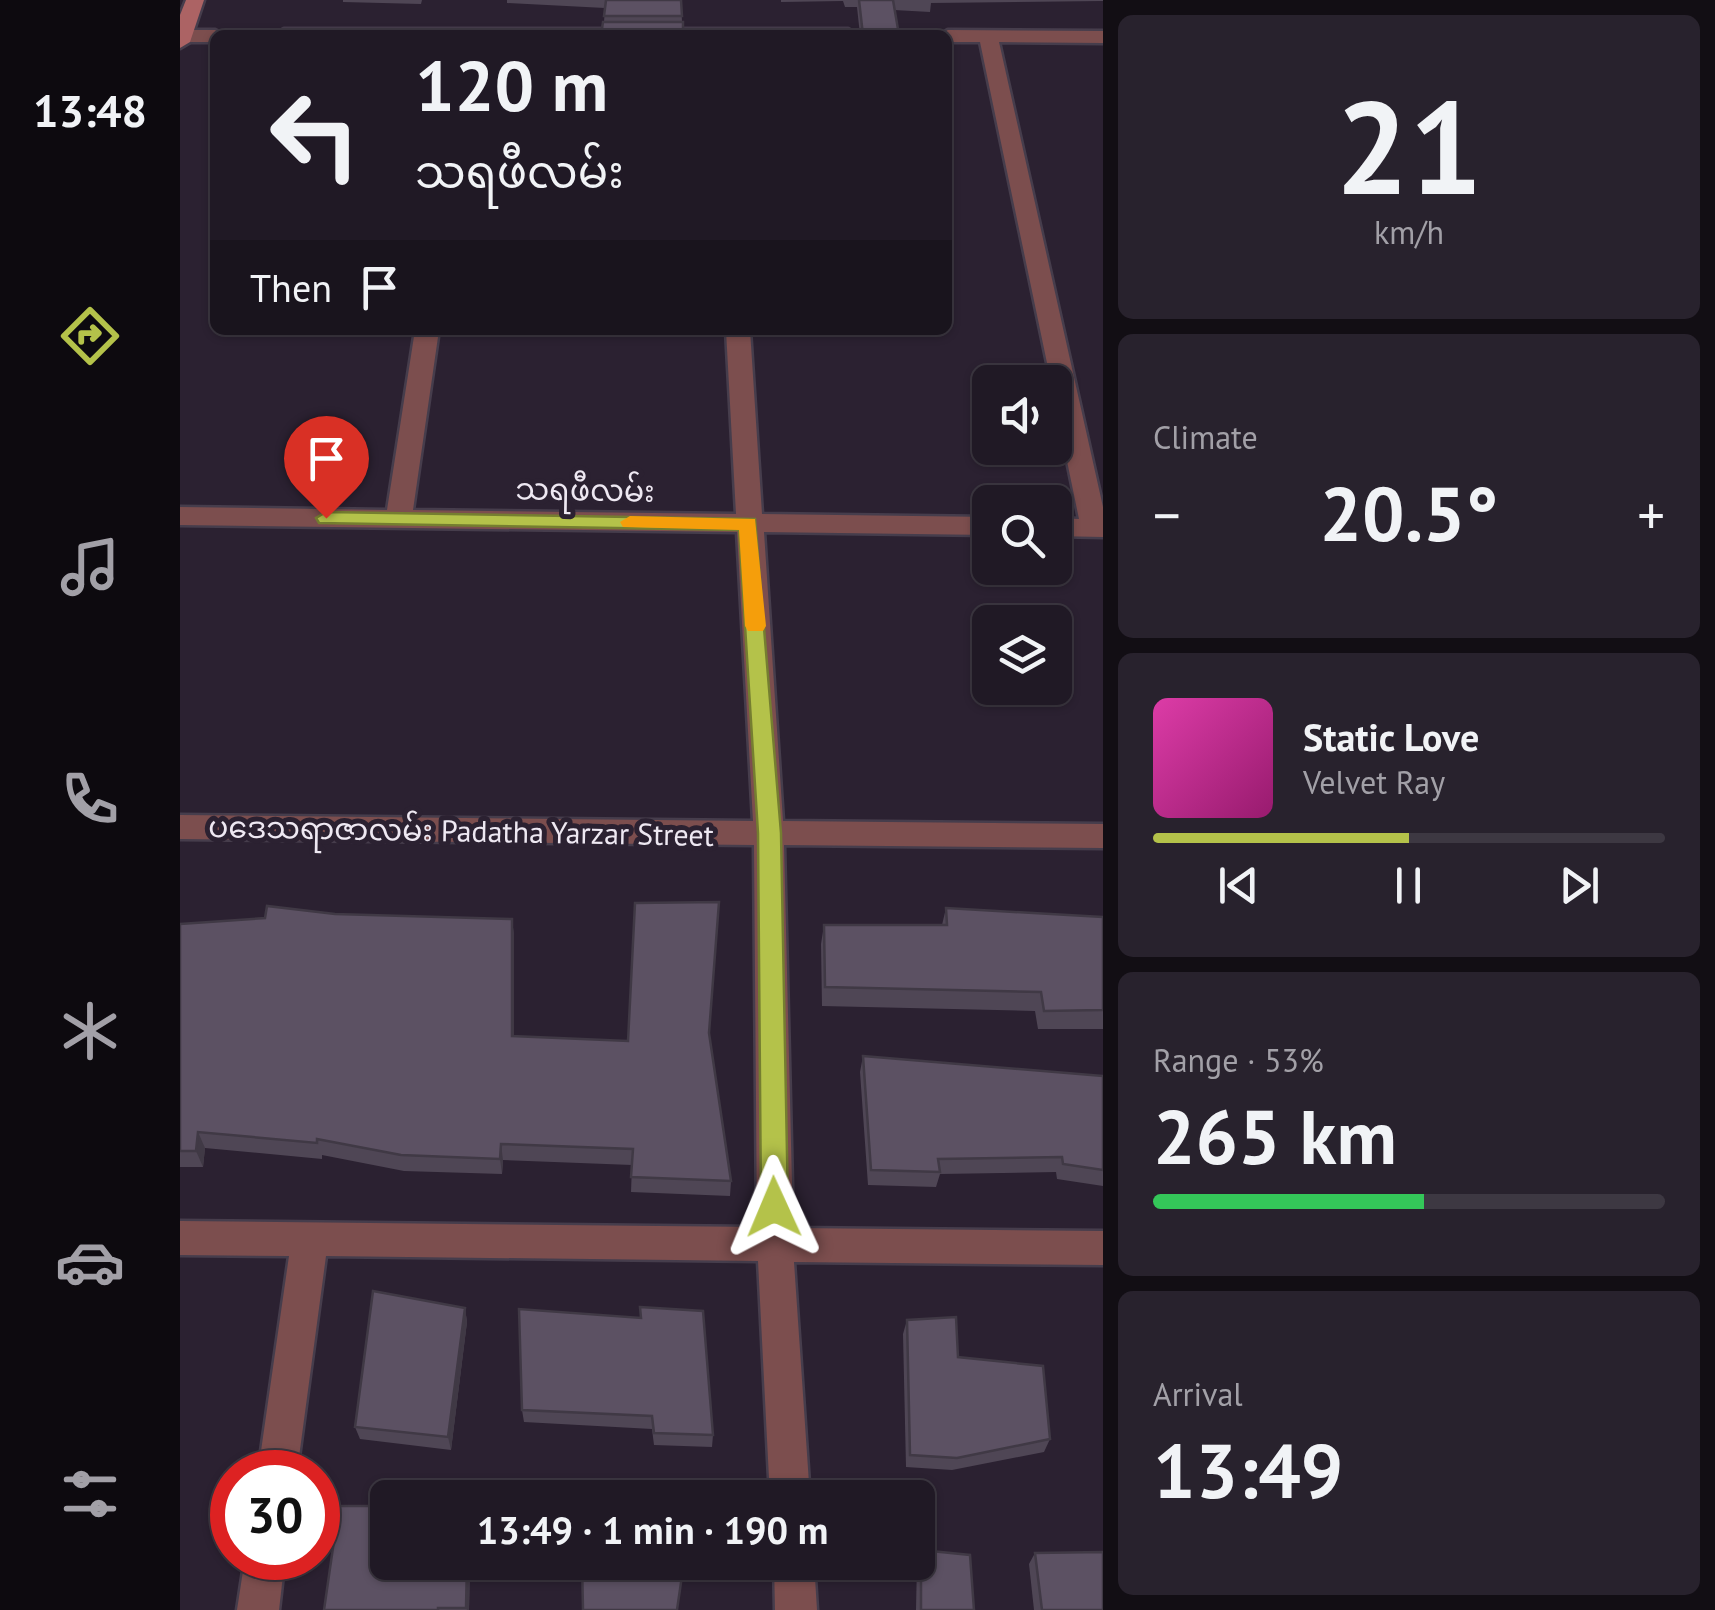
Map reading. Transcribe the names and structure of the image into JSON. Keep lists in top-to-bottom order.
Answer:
{
  "streets": {
    "street": ["သရဖီလမ်း", "ပဒေသရာဇာလမ်း Padatha Yarzar Street"]
  },
  "page": {
    "tabs": "13:48",
    "tile": [
      ["21", "km/h"],
      "Climate",
      ["Range · 53%", "265 km"],
      ["Arrival", "13:49"]
    ],
    "turn": ["120 m", "သရဖီလမ်း"],
    "then": "Then",
    "heat": ["−", "20.5°", "+"],
    "song": ["Static Love", "Velvet Ray"],
    "limit": "30",
    "trip": "13:49 · 1 min · 190 m"
  }
}
